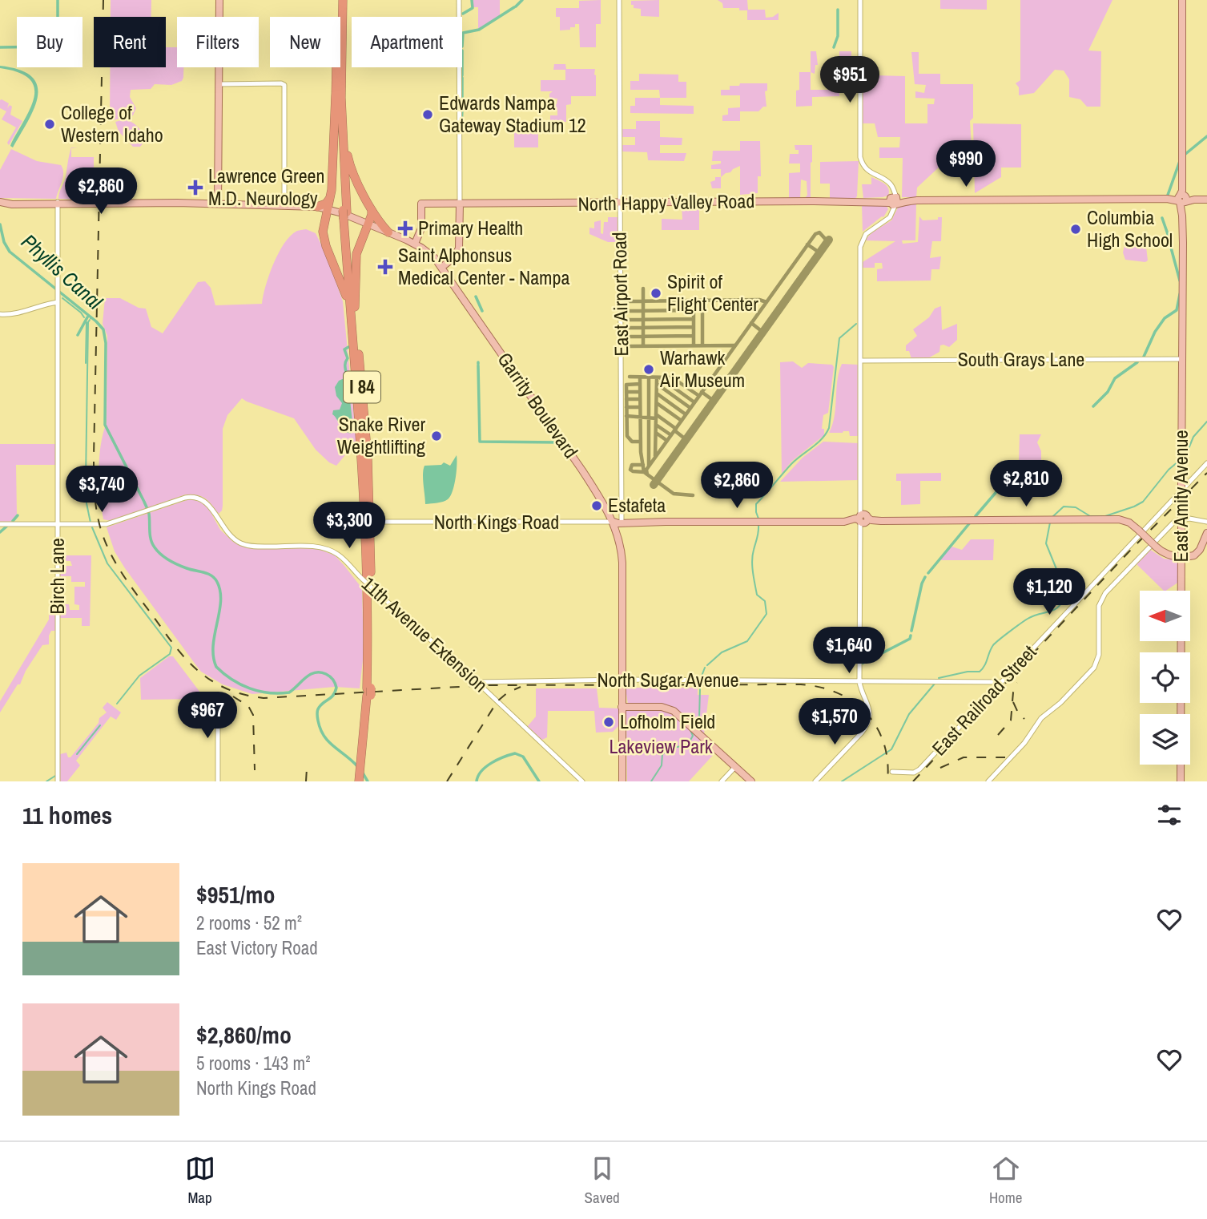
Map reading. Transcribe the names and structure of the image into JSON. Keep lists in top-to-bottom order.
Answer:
{
  "streets": {
    "highway": ["I 84"],
    "main road": [
      "North Happy Valley Road",
      "Garrity Boulevard",
      "East Amity Avenue",
      "North Kings Road"
    ],
    "street": [
      "East Airport Road",
      "South Grays Lane",
      "Birch Lane",
      "11th Avenue Extension",
      "North Sugar Avenue",
      "East Railroad Street"
    ]
  },
  "crossings": [
    ["North Happy Valley Road", "East Airport Road"],
    ["North Happy Valley Road", "Garrity Boulevard"],
    ["North Happy Valley Road", "East Amity Avenue"],
    ["East Airport Road", "North Kings Road"],
    ["South Grays Lane", "East Amity Avenue"],
    ["Garrity Boulevard", "North Kings Road"],
    ["Garrity Boulevard", "Birch Lane"],
    ["Garrity Boulevard", "North Sugar Avenue"],
    ["East Amity Avenue", "North Kings Road"],
    ["Birch Lane", "11th Avenue Extension"],
    ["11th Avenue Extension", "North Sugar Avenue"],
    ["North Sugar Avenue", "East Railroad Street"]
  ],
  "water": ["Phyllis Canal"],
  "parks": ["Lakeview Park"],
  "places": {
    "other": [
      "Edwards Nampa Gateway Stadium 12",
      "College of Western Idaho",
      "Columbia High School",
      "Spirit of Flight Center",
      "Warhawk Air Museum",
      "Snake River Weightlifting",
      "Estafeta",
      "Lofholm Field"
    ],
    "health": ["Lawrence Green M.D. Neurology", "Primary Health", "Saint Alphonsus Medical Center - Nampa"]
  },
  "north": "left",
  "page": {
    "chip": [
      "Buy",
      "Rent",
      "Filters",
      "New",
      "Apartment"
    ],
    "price": [
      "$951",
      "$990",
      "$2,860",
      "$2,810",
      "$2,860",
      "$3,740",
      "$3,300",
      "$1,120",
      "$1,640",
      "$967",
      "$1,570"
    ],
    "heading": "11 homes",
    "list": [
      {
        "name": "$951/mo",
        "note": "2 rooms · 52 m² · East Victory Road"
      },
      {
        "name": "$2,860/mo",
        "note": "5 rooms · 143 m² · North Kings Road"
      }
    ],
    "tabs": ["Map", "Saved", "Home"]
  }
}
